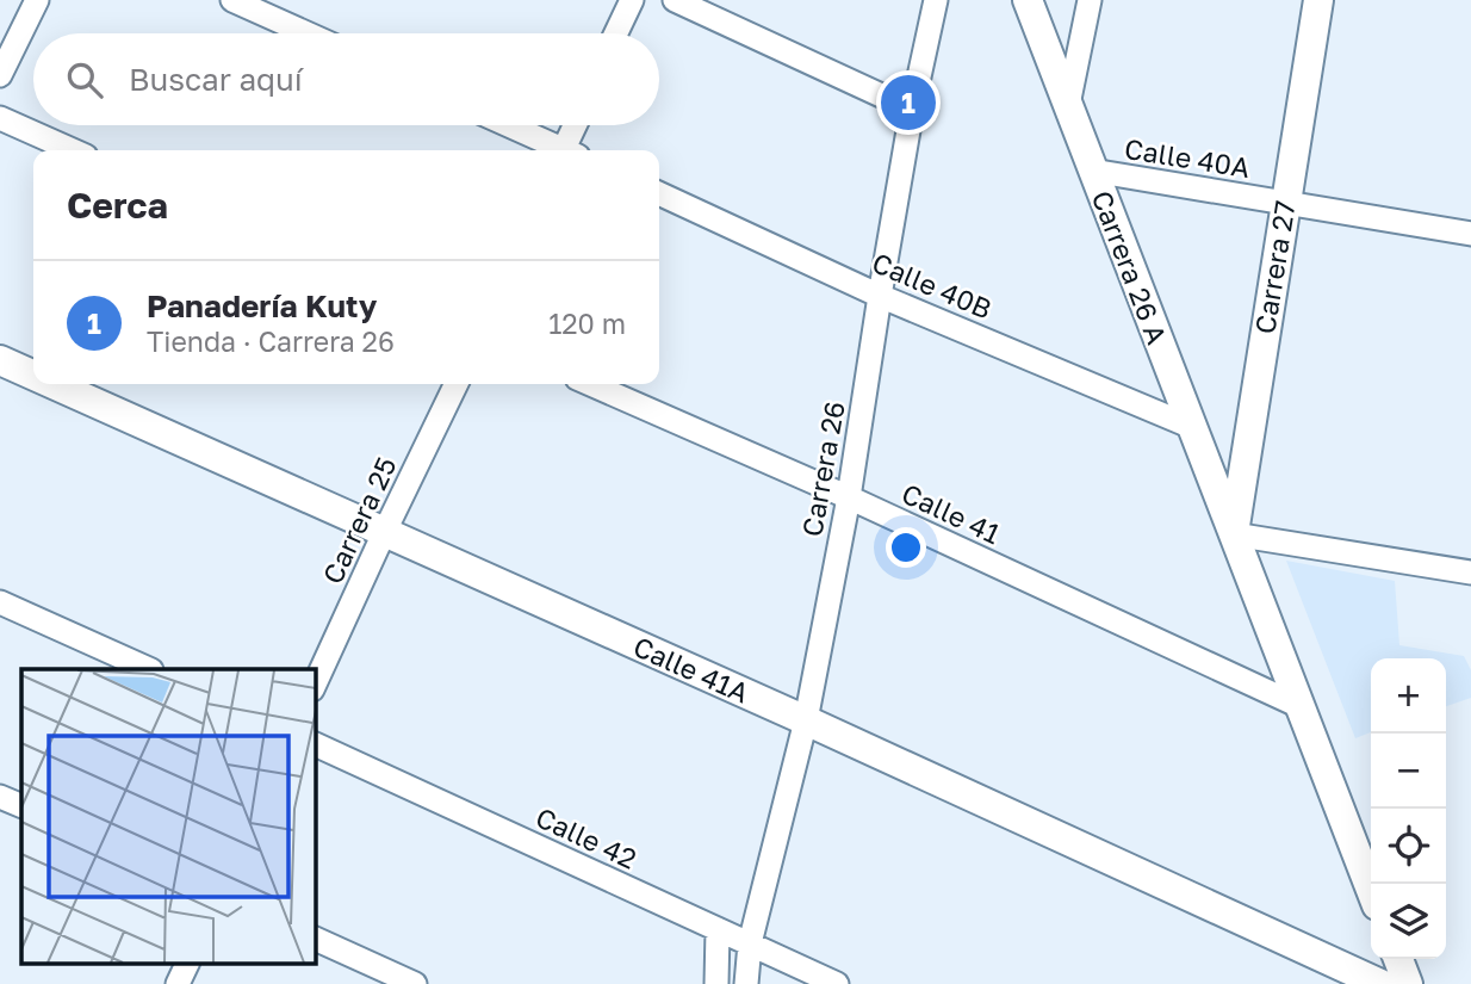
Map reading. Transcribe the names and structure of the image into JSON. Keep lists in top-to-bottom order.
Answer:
{
  "streets": {
    "street": [
      "Calle 40A",
      "Carrera 26 A",
      "Carrera 27",
      "Calle 40B",
      "Carrera 26",
      "Calle 41",
      "Carrera 25",
      "Calle 41A",
      "Calle 42"
    ]
  },
  "crossings": [
    ["Calle 40A", "Carrera 26 A"],
    ["Calle 40A", "Carrera 27"],
    ["Carrera 26 A", "Carrera 27"],
    ["Carrera 26 A", "Calle 40B"],
    ["Carrera 26 A", "Calle 41"],
    ["Calle 40B", "Carrera 26"],
    ["Carrera 26", "Calle 41"],
    ["Carrera 26", "Calle 41A"],
    ["Carrera 26", "Calle 42"],
    ["Carrera 25", "Calle 41A"]
  ],
  "page": {
    "search": "Buscar aquí",
    "pins": "1",
    "heading": "Cerca",
    "list": [
      {
        "mark": "1",
        "name": "Panadería Kuty",
        "note": "Tienda · Carrera 26",
        "value": "120 m"
      }
    ],
    "map_buttons": ["+", "−"]
  }
}
